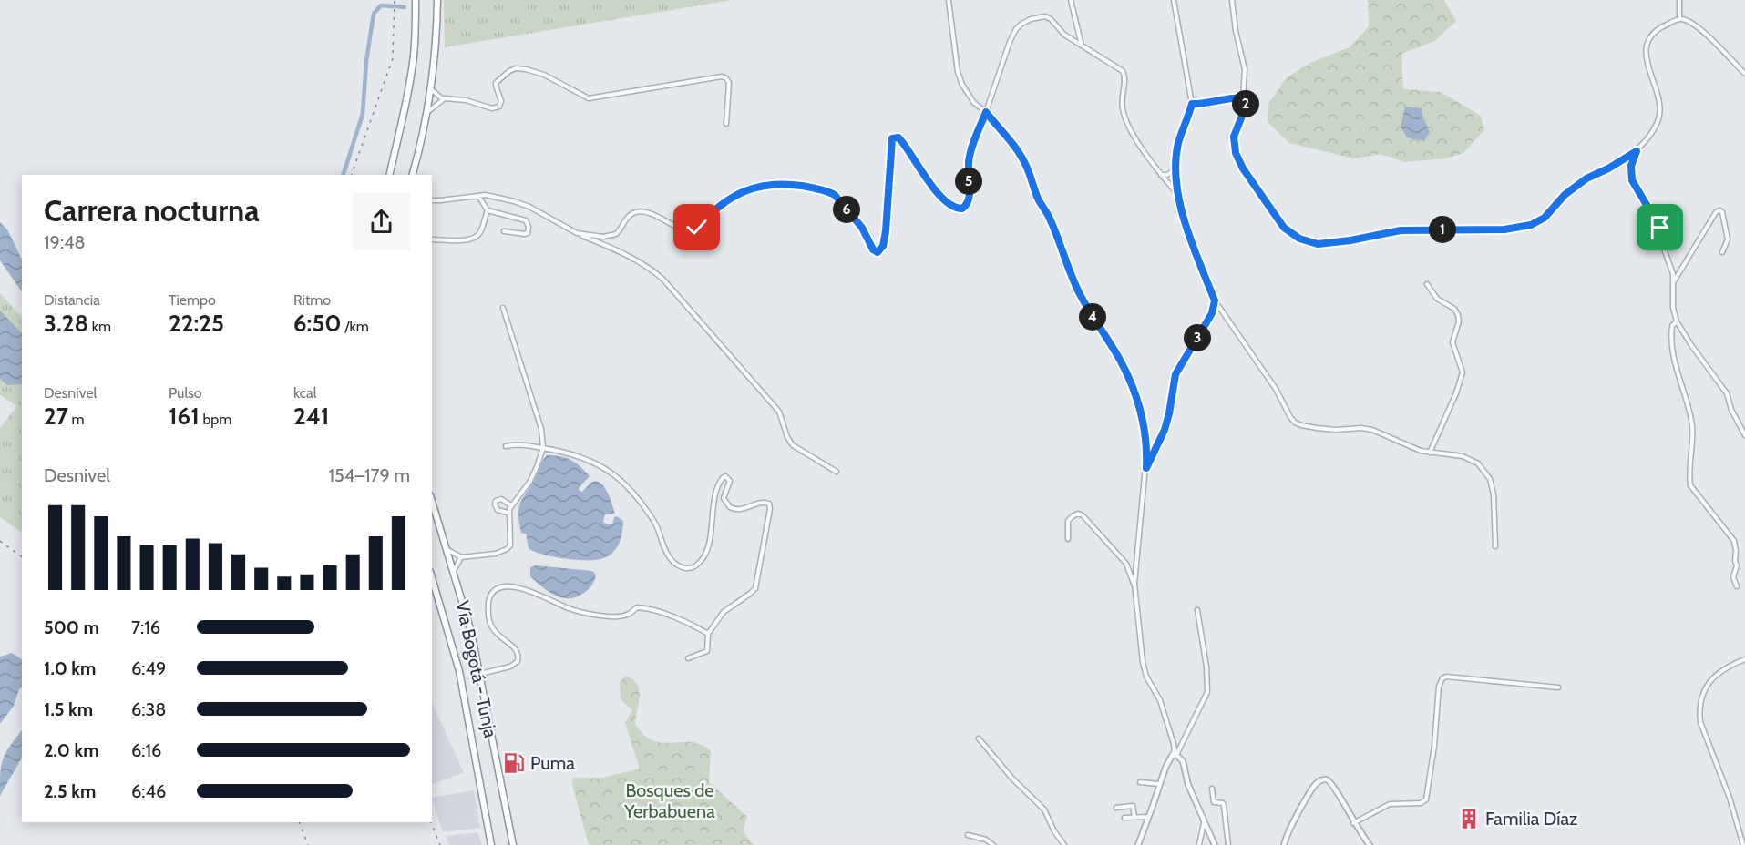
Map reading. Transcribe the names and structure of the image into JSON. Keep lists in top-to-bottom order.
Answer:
{
  "streets": {
    "highway": ["Vía Bogotá - Tunja"]
  },
  "parks": ["Bosques de Yerbabuena"],
  "places": {
    "fuel station": ["Puma"],
    "building": ["Familia Díaz"]
  },
  "page": {
    "pins": [
      "2",
      "5",
      "6",
      "1",
      "4",
      "3"
    ],
    "heading": ["Carrera nocturna", "19:48"],
    "stats": [
      ["Distancia", "3.28 km"],
      ["Tiempo", "22:25"],
      ["Ritmo", "6:50 /km"],
      ["Desnivel", "27 m"],
      ["Pulso", "161 bpm"],
      ["kcal", "241"]
    ],
    "chart": ["Desnivel", "154–179 m"],
    "list": [
      {
        "name": "500 m",
        "note": "7:16"
      },
      {
        "name": "1.0 km",
        "note": "6:49"
      },
      {
        "name": "1.5 km",
        "note": "6:38"
      },
      {
        "name": "2.0 km",
        "note": "6:16"
      },
      {
        "name": "2.5 km",
        "note": "6:46"
      }
    ]
  }
}
